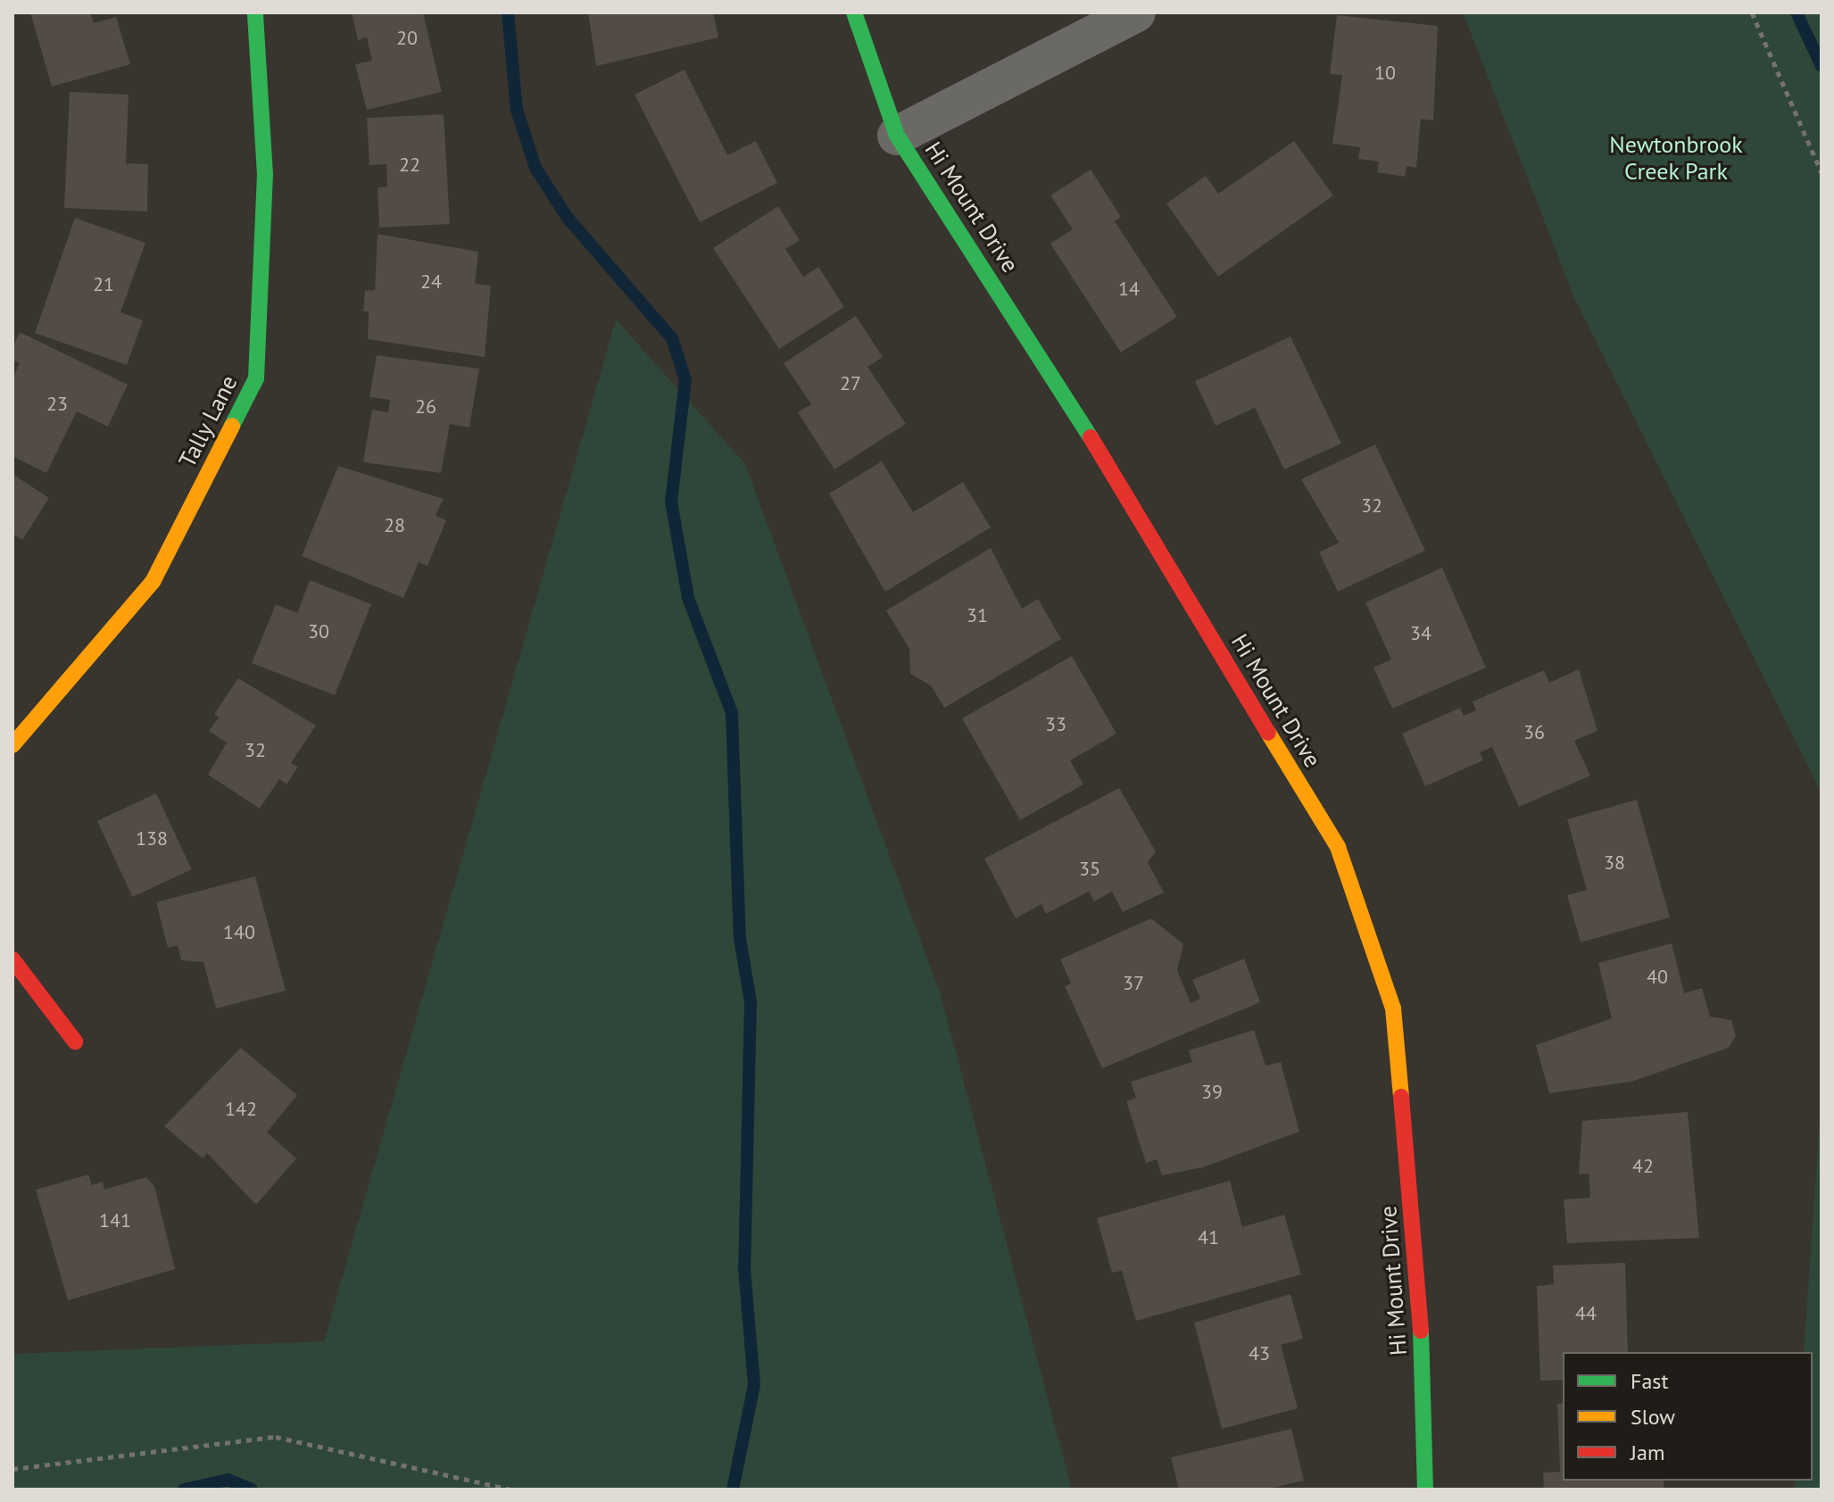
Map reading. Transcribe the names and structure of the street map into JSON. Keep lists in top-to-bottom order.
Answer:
{
  "streets": {
    "street": ["Hi Mount Drive", "Tally Lane"]
  },
  "parks": ["Newtonbrook Creek Park"],
  "house_numbers": [
    "20",
    "10",
    "22",
    "24",
    "21",
    "14",
    "27",
    "23",
    "26",
    "32",
    "28",
    "31",
    "30",
    "34",
    "33",
    "36",
    "32",
    "138",
    "38",
    "35",
    "140",
    "40",
    "37",
    "39",
    "142",
    "42",
    "141",
    "41",
    "44",
    "43"
  ],
  "legend": ["Fast", "Slow", "Jam"]
}
